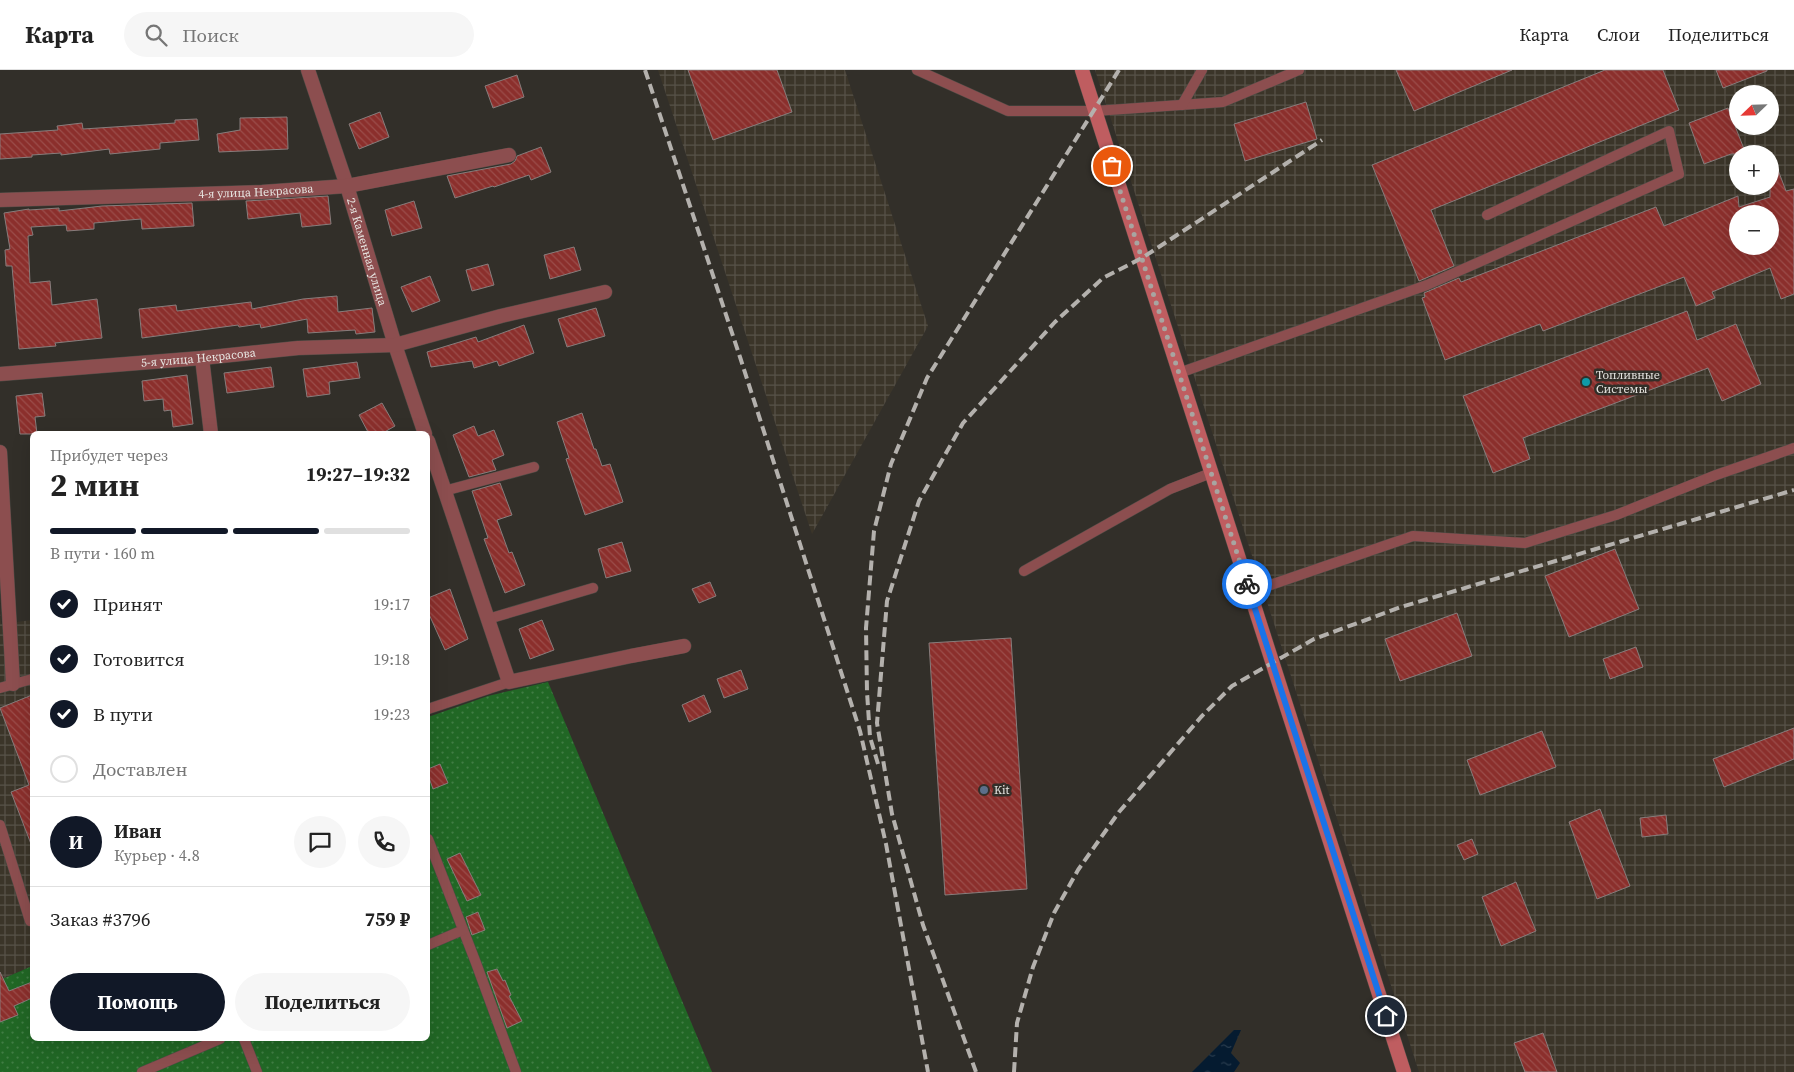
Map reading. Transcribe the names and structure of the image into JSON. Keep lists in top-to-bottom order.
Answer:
{
  "streets": {
    "street": ["4-я улица Некрасова", "2-я Каменная улица", "5-я улица Некрасова"]
  },
  "crossings": [
    ["4-я улица Некрасова", "2-я Каменная улица"],
    ["2-я Каменная улица", "5-я улица Некрасова"]
  ],
  "places": ["Топливные Системы", "Kit"],
  "north": "bottom left",
  "page": {
    "header": "Карта",
    "search": "Поиск",
    "nav": ["Карта", "Слои", "Поделиться"],
    "map_buttons": ["+", "−"],
    "heading": ["2 мин", "Прибудет через", "19:27–19:32"],
    "panel": [
      "Иван",
      "Курьер · 4.8",
      "Заказ #3796",
      "759 ₽"
    ],
    "bar": "В пути · 160 m",
    "list": [
      ["Принят", "19:17"],
      ["Готовится", "19:18"],
      ["В пути", "19:23"],
      "Доставлен"
    ],
    "round": "И",
    "buttons": ["Помощь", "Поделиться"]
  }
}
